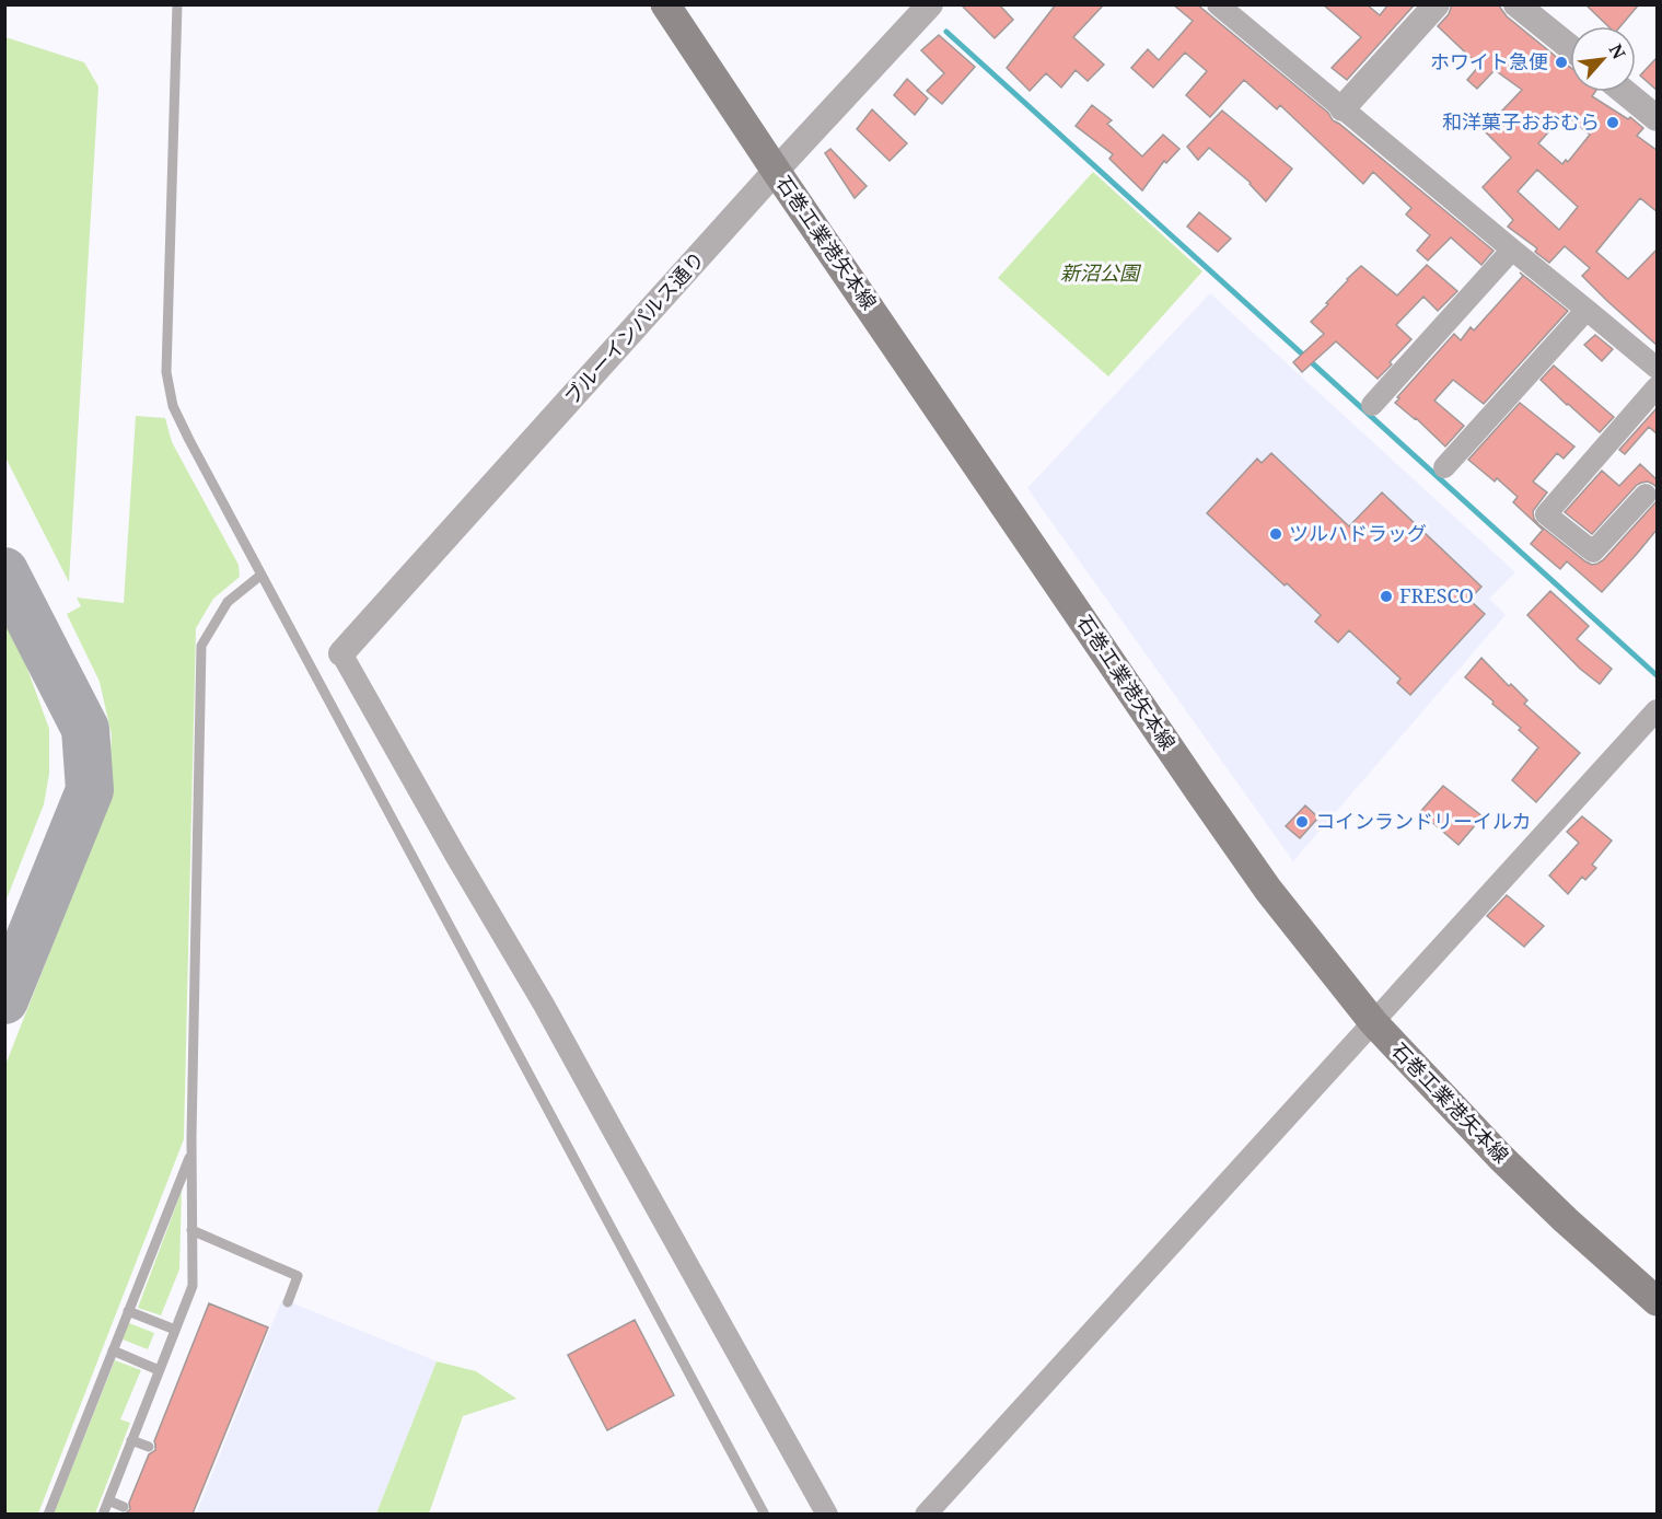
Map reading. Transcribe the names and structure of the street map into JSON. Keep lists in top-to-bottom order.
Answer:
{
  "streets": {
    "main road": ["石巻工業港矢本線"],
    "street": ["ブルーインパルス通り"]
  },
  "crossings": [
    ["石巻工業港矢本線", "ブルーインパルス通り"]
  ],
  "parks": ["新沼公園"],
  "places": [
    "ホワイト急便",
    "和洋菓子おおむら",
    "ツルハドラッグ",
    "FRESCO",
    "コインランドリーイルカ"
  ],
  "north": "top right"
}
